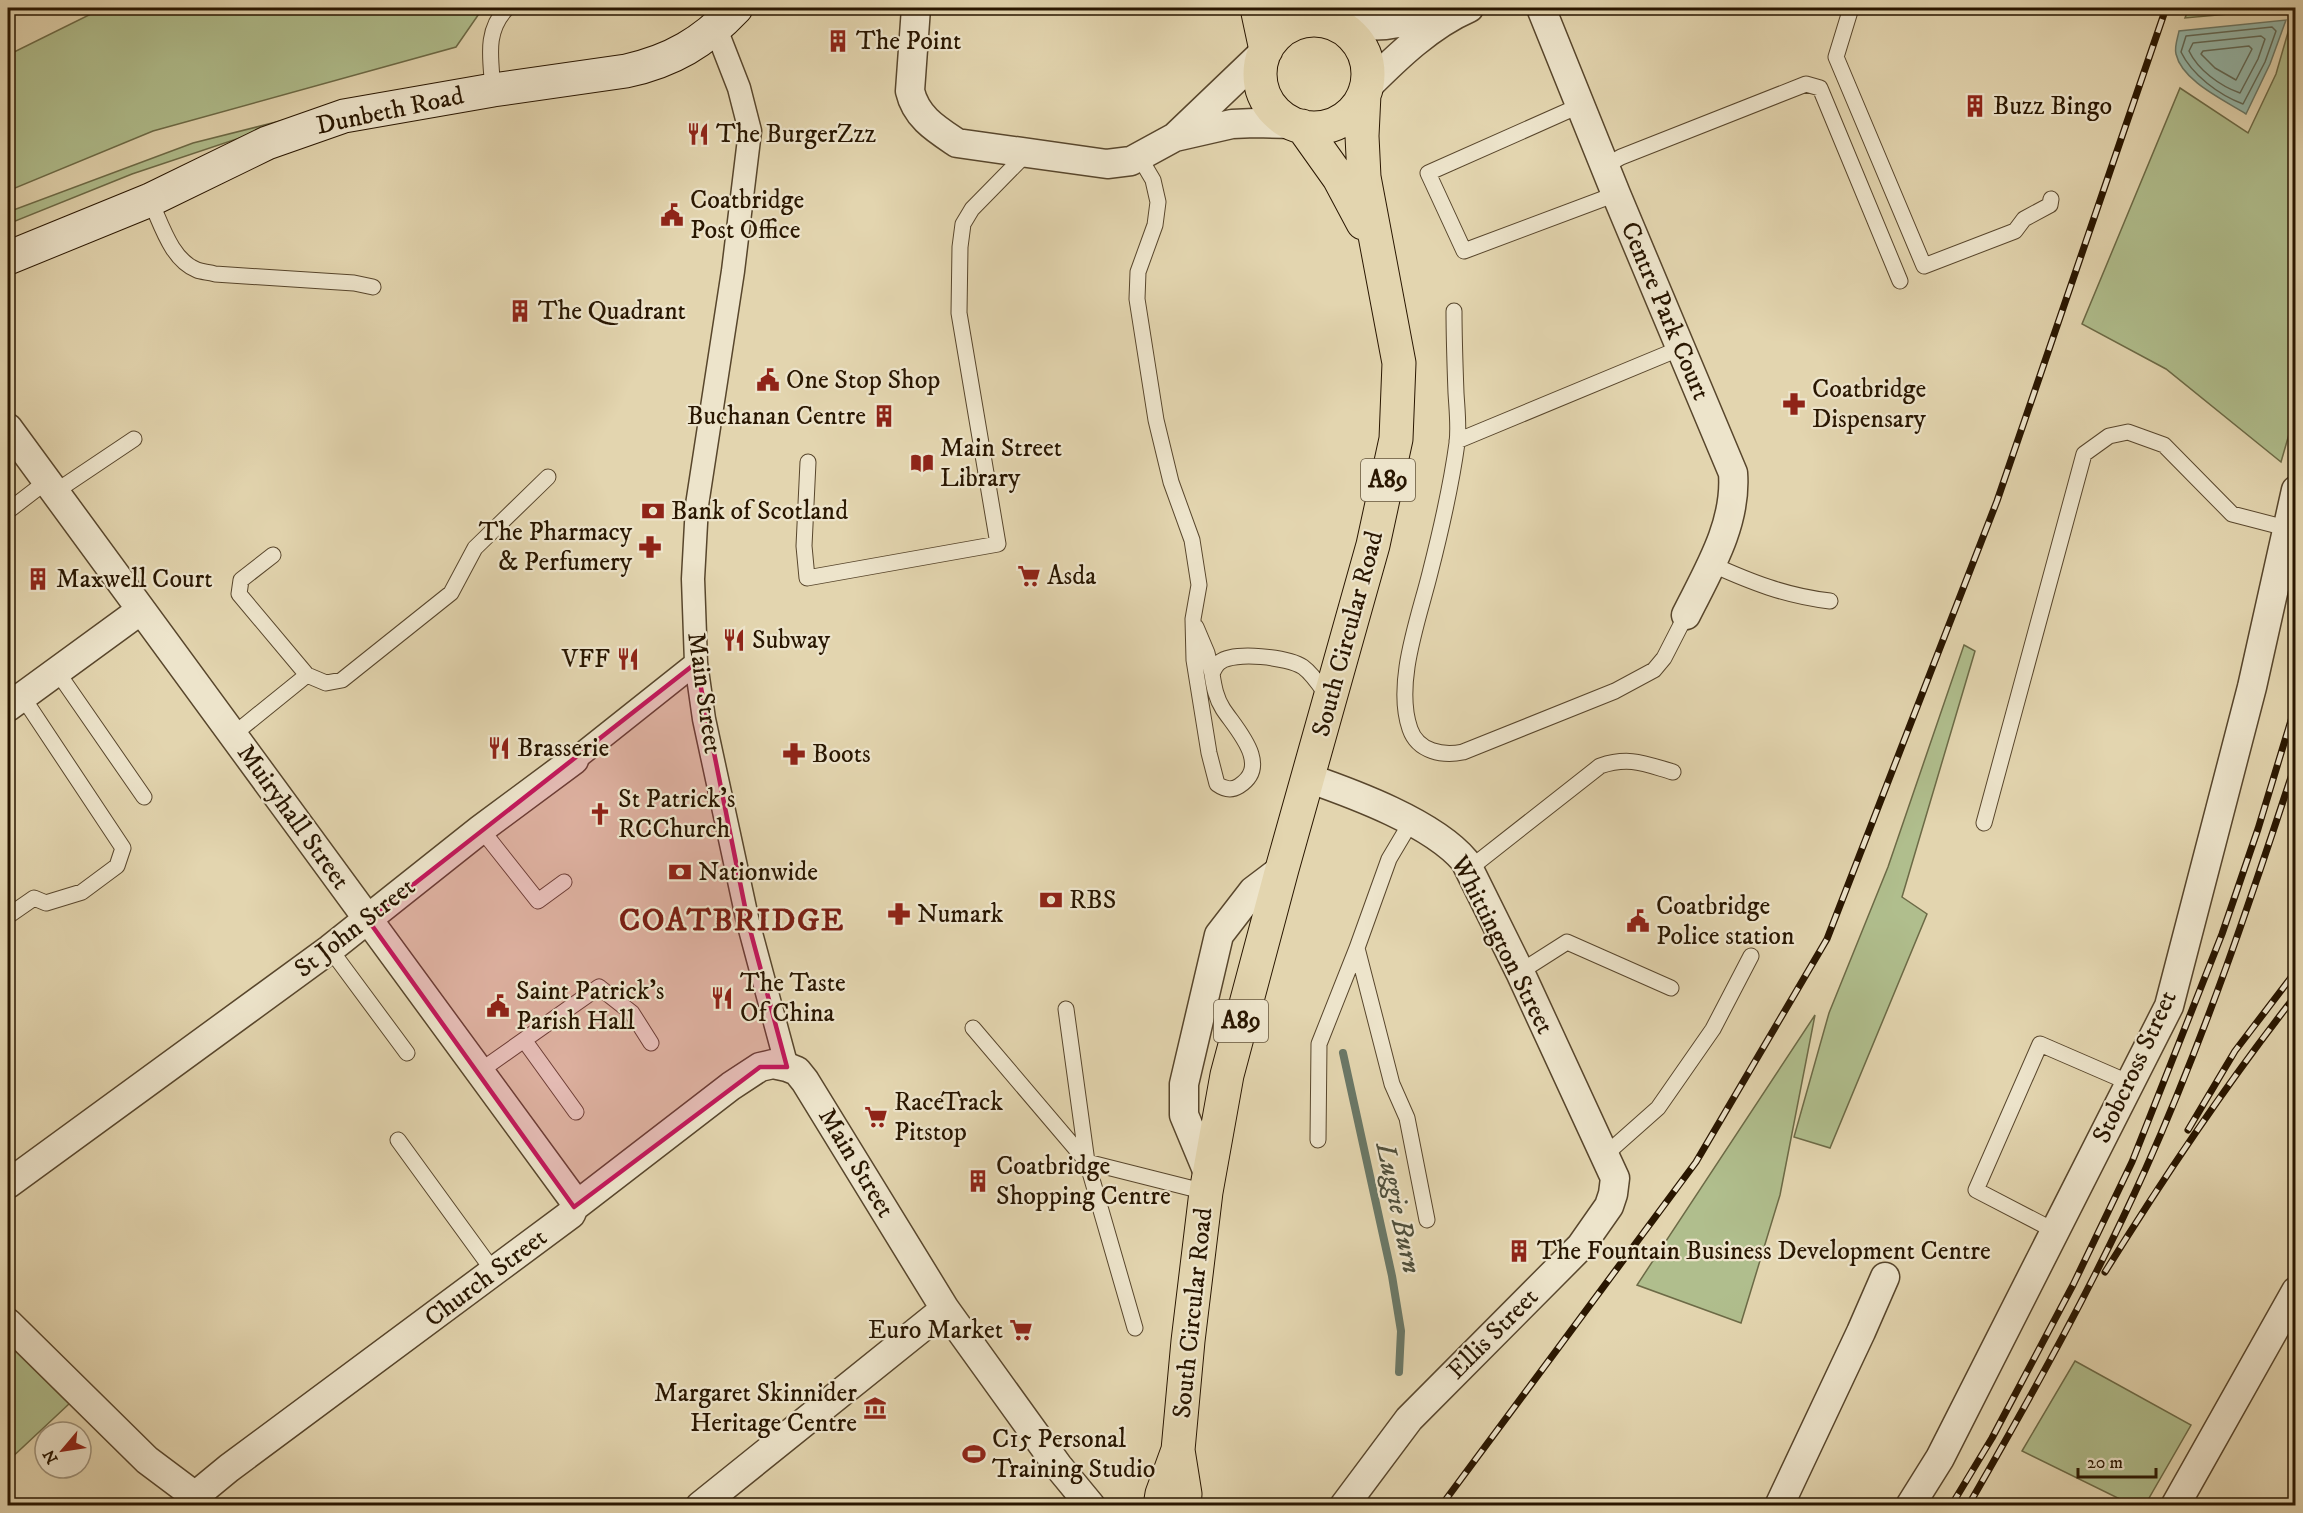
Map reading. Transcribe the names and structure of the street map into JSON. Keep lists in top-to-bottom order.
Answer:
{
  "streets": {
    "main road": ["Dunbeth Road", "A89", "South Circular Road"],
    "street": [
      "Centre Park Court",
      "Main Street",
      "Muiryhall Street",
      "St John Street",
      "Whittington Street",
      "Stobcross Street",
      "Church Street",
      "Ellis Street"
    ]
  },
  "crossings": [
    ["Dunbeth Road", "Main Street"],
    ["A89", "South Circular Road"],
    ["South Circular Road", "Whittington Street"],
    ["Main Street", "St John Street"],
    ["Main Street", "Church Street"],
    ["Muiryhall Street", "St John Street"],
    ["Muiryhall Street", "Church Street"],
    ["Whittington Street", "Ellis Street"]
  ],
  "districts": ["COATBRIDGE"],
  "water": ["Luggie Burn"],
  "places": {
    "building": [
      "The Point",
      "Buzz Bingo",
      "The Quadrant",
      "Buchanan Centre",
      "Maxwell Court",
      "Coatbridge Shopping Centre",
      "The Fountain Business Development Centre"
    ],
    "restaurant": [
      "The BurgerZzz",
      "Subway",
      "VFF",
      "Brasserie",
      "The Taste Of China"
    ],
    "public building": [
      "Coatbridge Post Office",
      "One Stop Shop",
      "Coatbridge Police station",
      "Saint Patrick's Parish Hall"
    ],
    "pharmacy": [
      "Coatbridge Dispensary",
      "The Pharmacy & Perfumery",
      "Boots",
      "Numark"
    ],
    "library": ["Main Street Library"],
    "bank": ["Bank of Scotland", "Nationwide", "RBS"],
    "supermarket": ["Asda", "RaceTrack Pitstop", "Euro Market"],
    "church": ["St Patrick's RCChurch"],
    "museum": ["Margaret Skinnider Heritage Centre"],
    "sports": ["C15 Personal Training Studio"]
  },
  "scale_bar": "20 m",
  "north": "bottom left"
}
